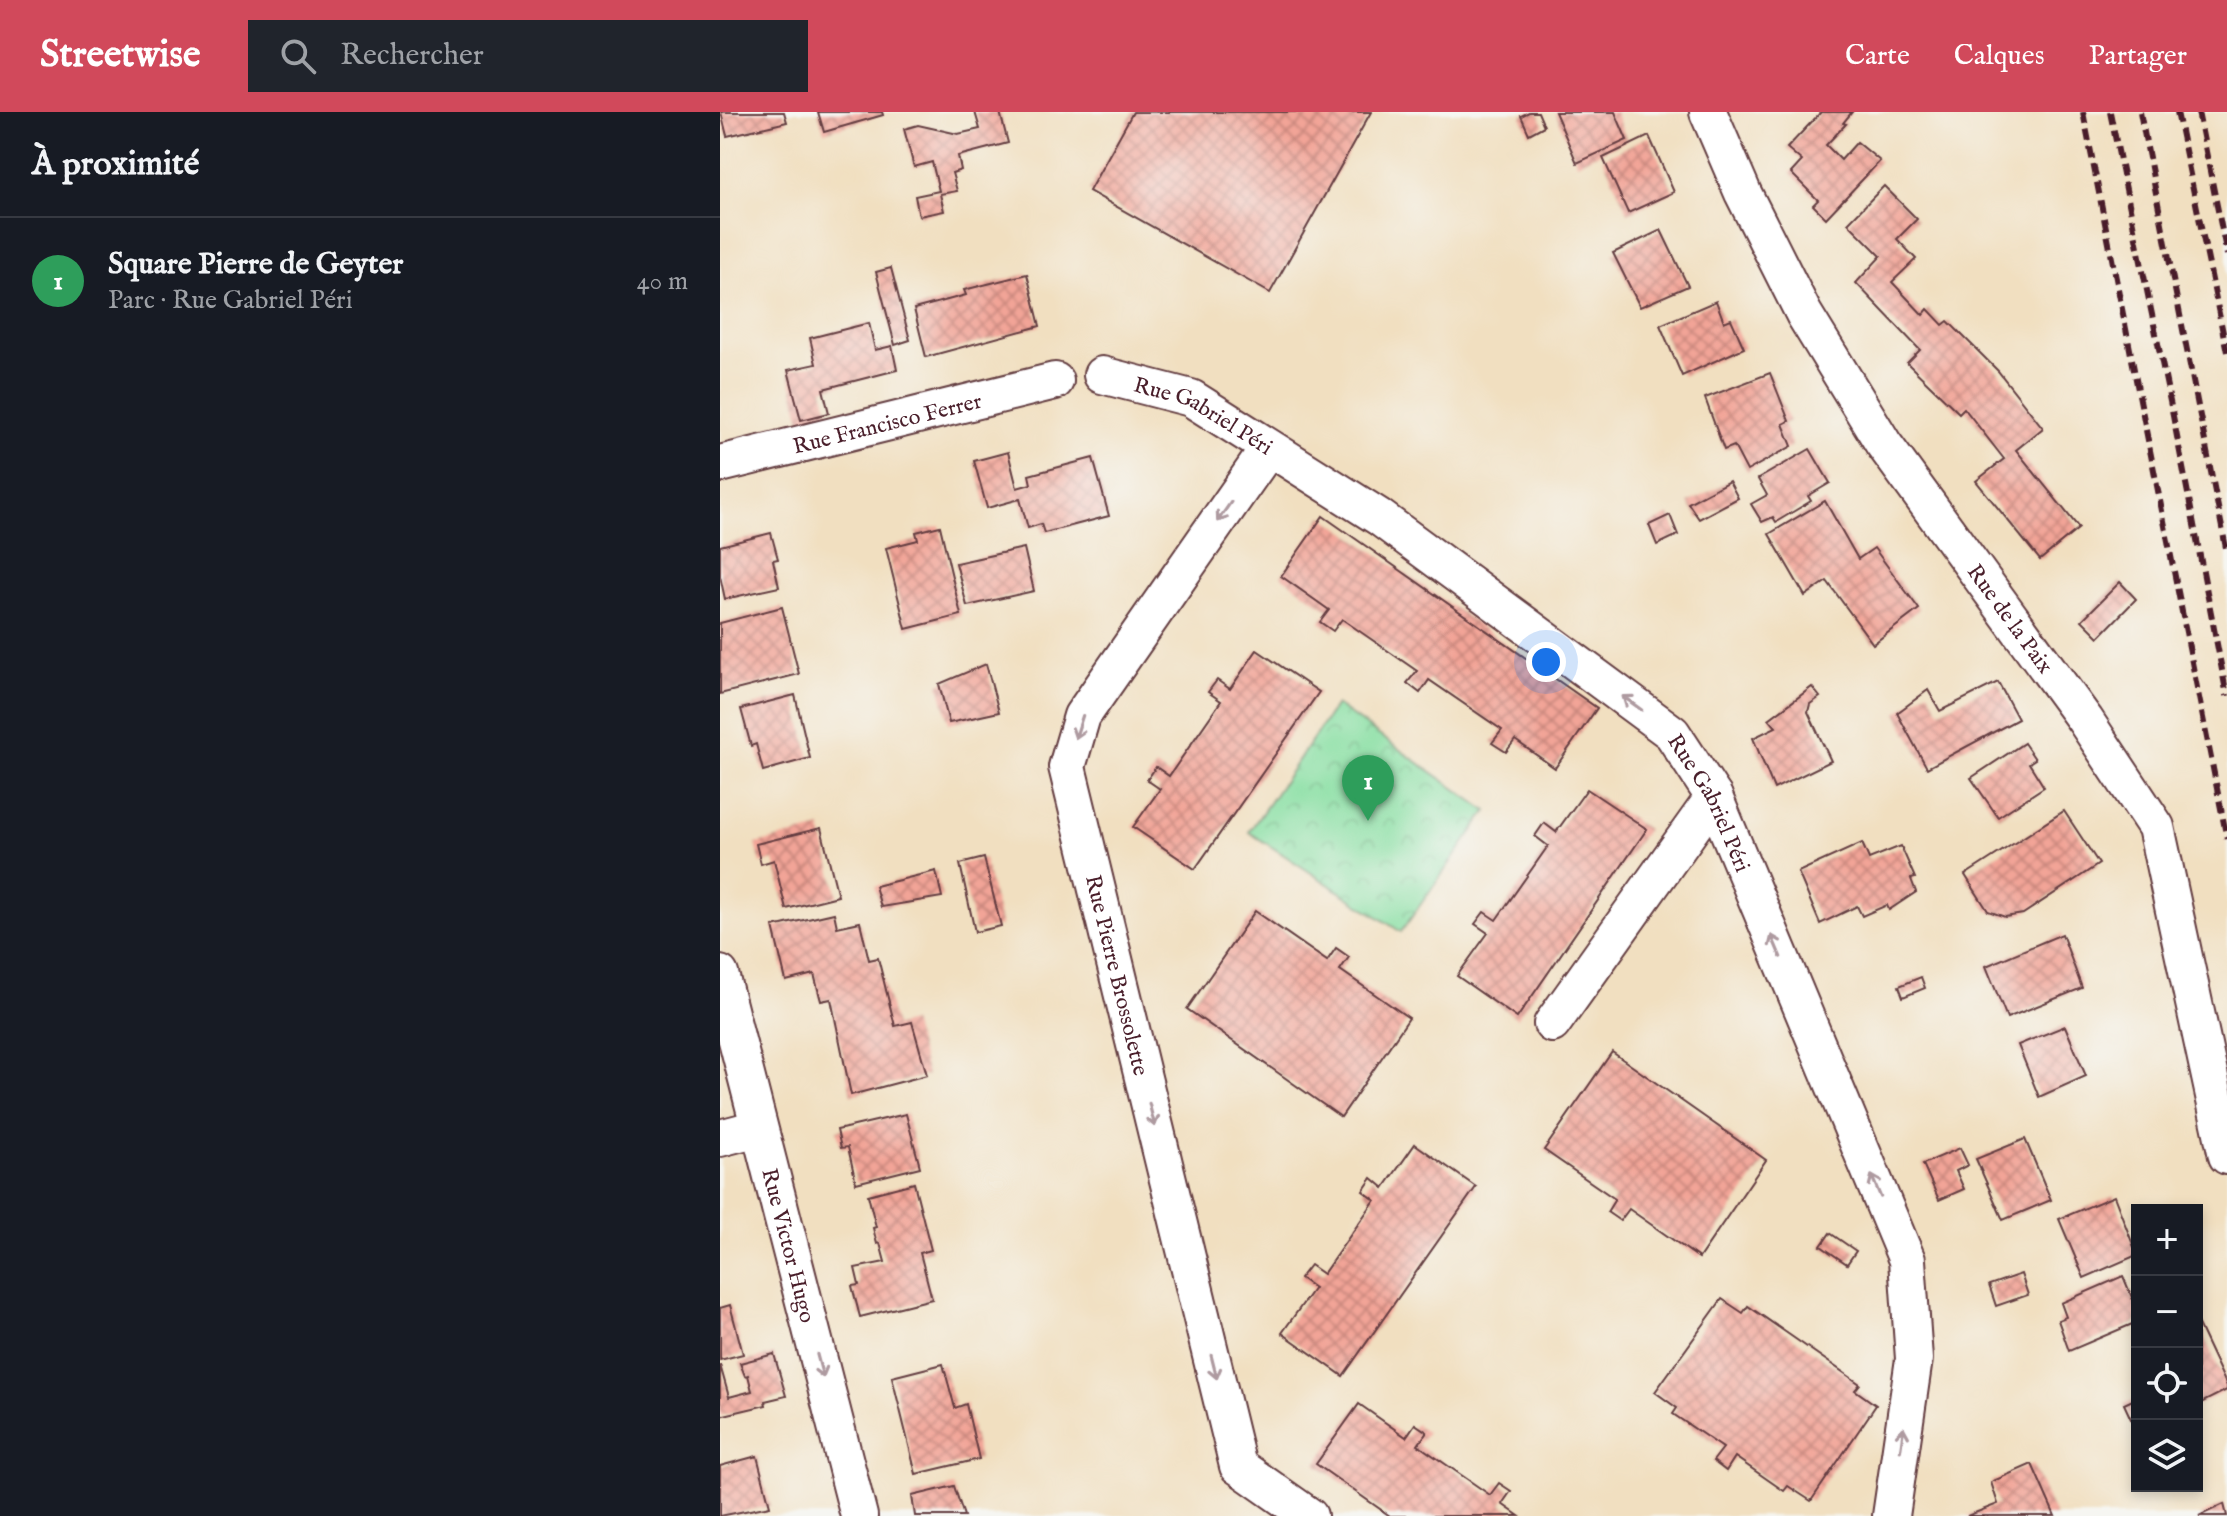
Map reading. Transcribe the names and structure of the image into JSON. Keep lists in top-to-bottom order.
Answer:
{
  "streets": {
    "street": [
      "Rue Gabriel Péri",
      "Rue Francisco Ferrer",
      "Rue de la Paix",
      "Rue Pierre Brossolette",
      "Rue Victor Hugo"
    ]
  },
  "crossings": [
    ["Rue Gabriel Péri", "Rue Pierre Brossolette"]
  ],
  "one_way": ["Rue Gabriel Péri", "Rue Pierre Brossolette", "Rue Victor Hugo"],
  "page": {
    "header": "Streetwise",
    "search": "Rechercher",
    "nav": ["Carte", "Calques", "Partager"],
    "heading": "À proximité",
    "list": [
      {
        "mark": "1",
        "name": "Square Pierre de Geyter",
        "note": "Parc · Rue Gabriel Péri",
        "value": "40 m"
      }
    ],
    "pins": "1",
    "map_buttons": ["+", "−"]
  }
}
